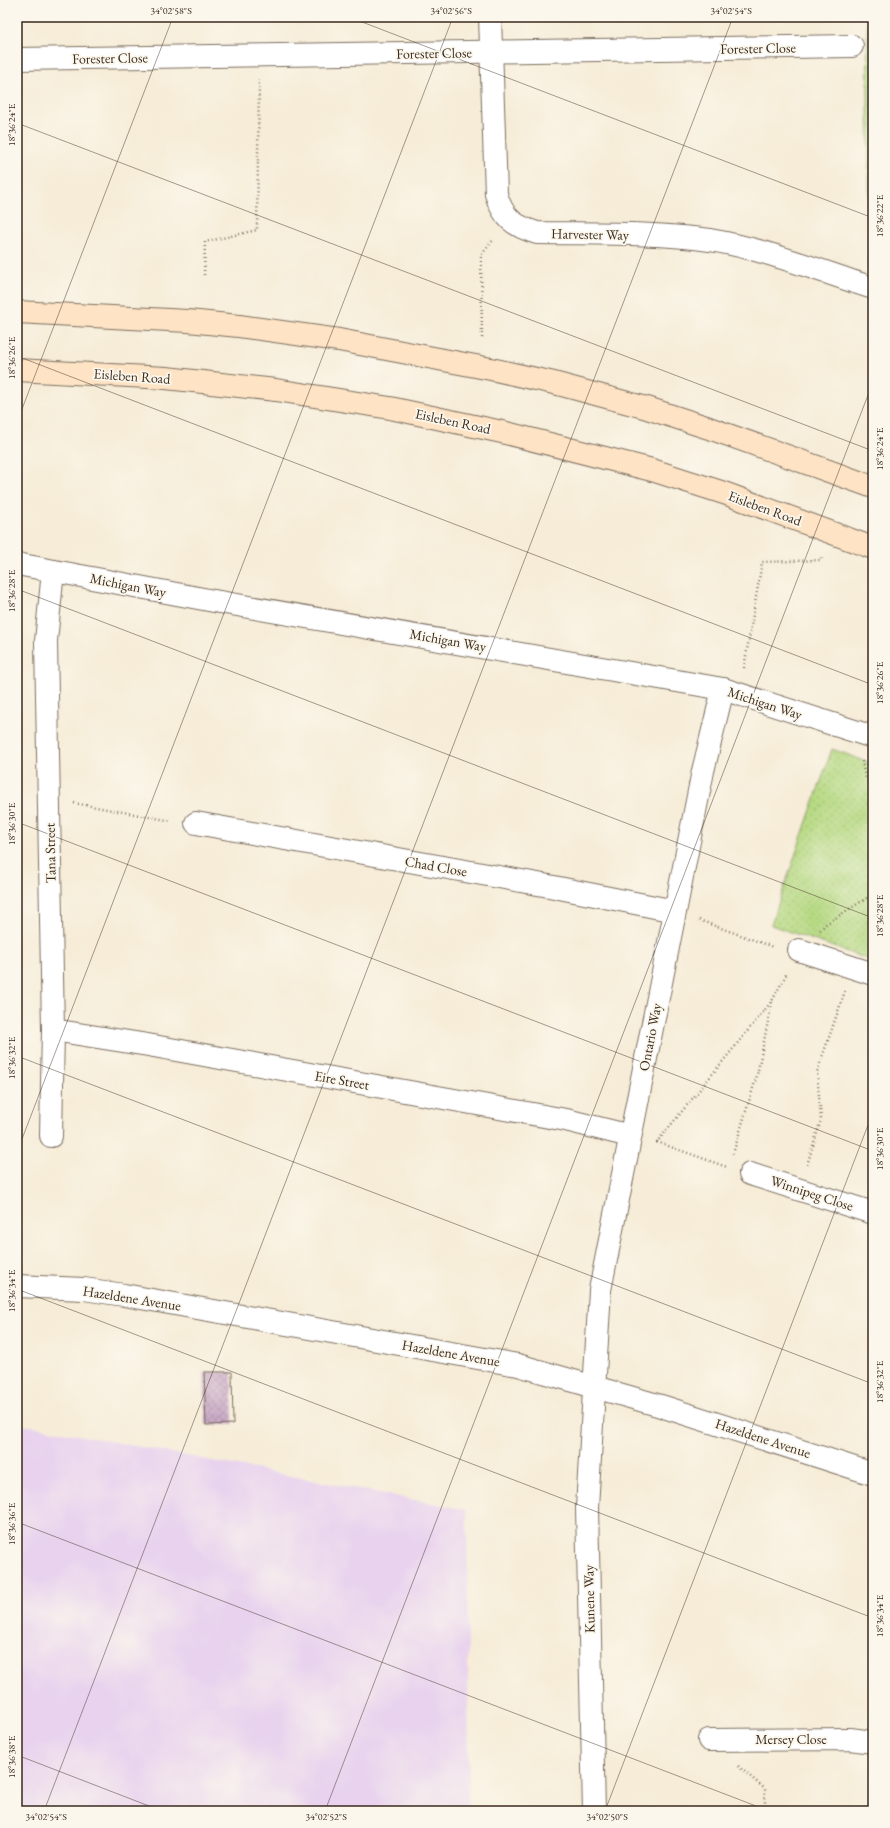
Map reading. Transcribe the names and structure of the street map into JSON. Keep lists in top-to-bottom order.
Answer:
{
  "streets": {
    "main road": ["Eisleben Road"],
    "street": [
      "Forester Close",
      "Harvester Way",
      "Michigan Way",
      "Tana Street",
      "Chad Close",
      "Ontario Way",
      "Eire Street",
      "Winnipeg Close",
      "Hazeldene Avenue",
      "Kunene Way",
      "Mersey Close"
    ]
  },
  "crossings": [
    ["Forester Close", "Harvester Way"],
    ["Michigan Way", "Tana Street"],
    ["Michigan Way", "Ontario Way"],
    ["Tana Street", "Eire Street"],
    ["Chad Close", "Ontario Way"],
    ["Ontario Way", "Eire Street"],
    ["Ontario Way", "Hazeldene Avenue"],
    ["Ontario Way", "Kunene Way"],
    ["Hazeldene Avenue", "Kunene Way"]
  ],
  "coordinates": [
    "34°02'58\"S",
    "34°02'56\"S",
    "34°02'54\"S",
    "18°36'24\"E",
    "18°36'22\"E",
    "18°36'26\"E",
    "18°36'28\"E",
    "18°36'30\"E",
    "18°36'32\"E",
    "18°36'34\"E",
    "18°36'36\"E",
    "18°36'38\"E",
    "34°02'52\"S",
    "34°02'50\"S"
  ]
}
